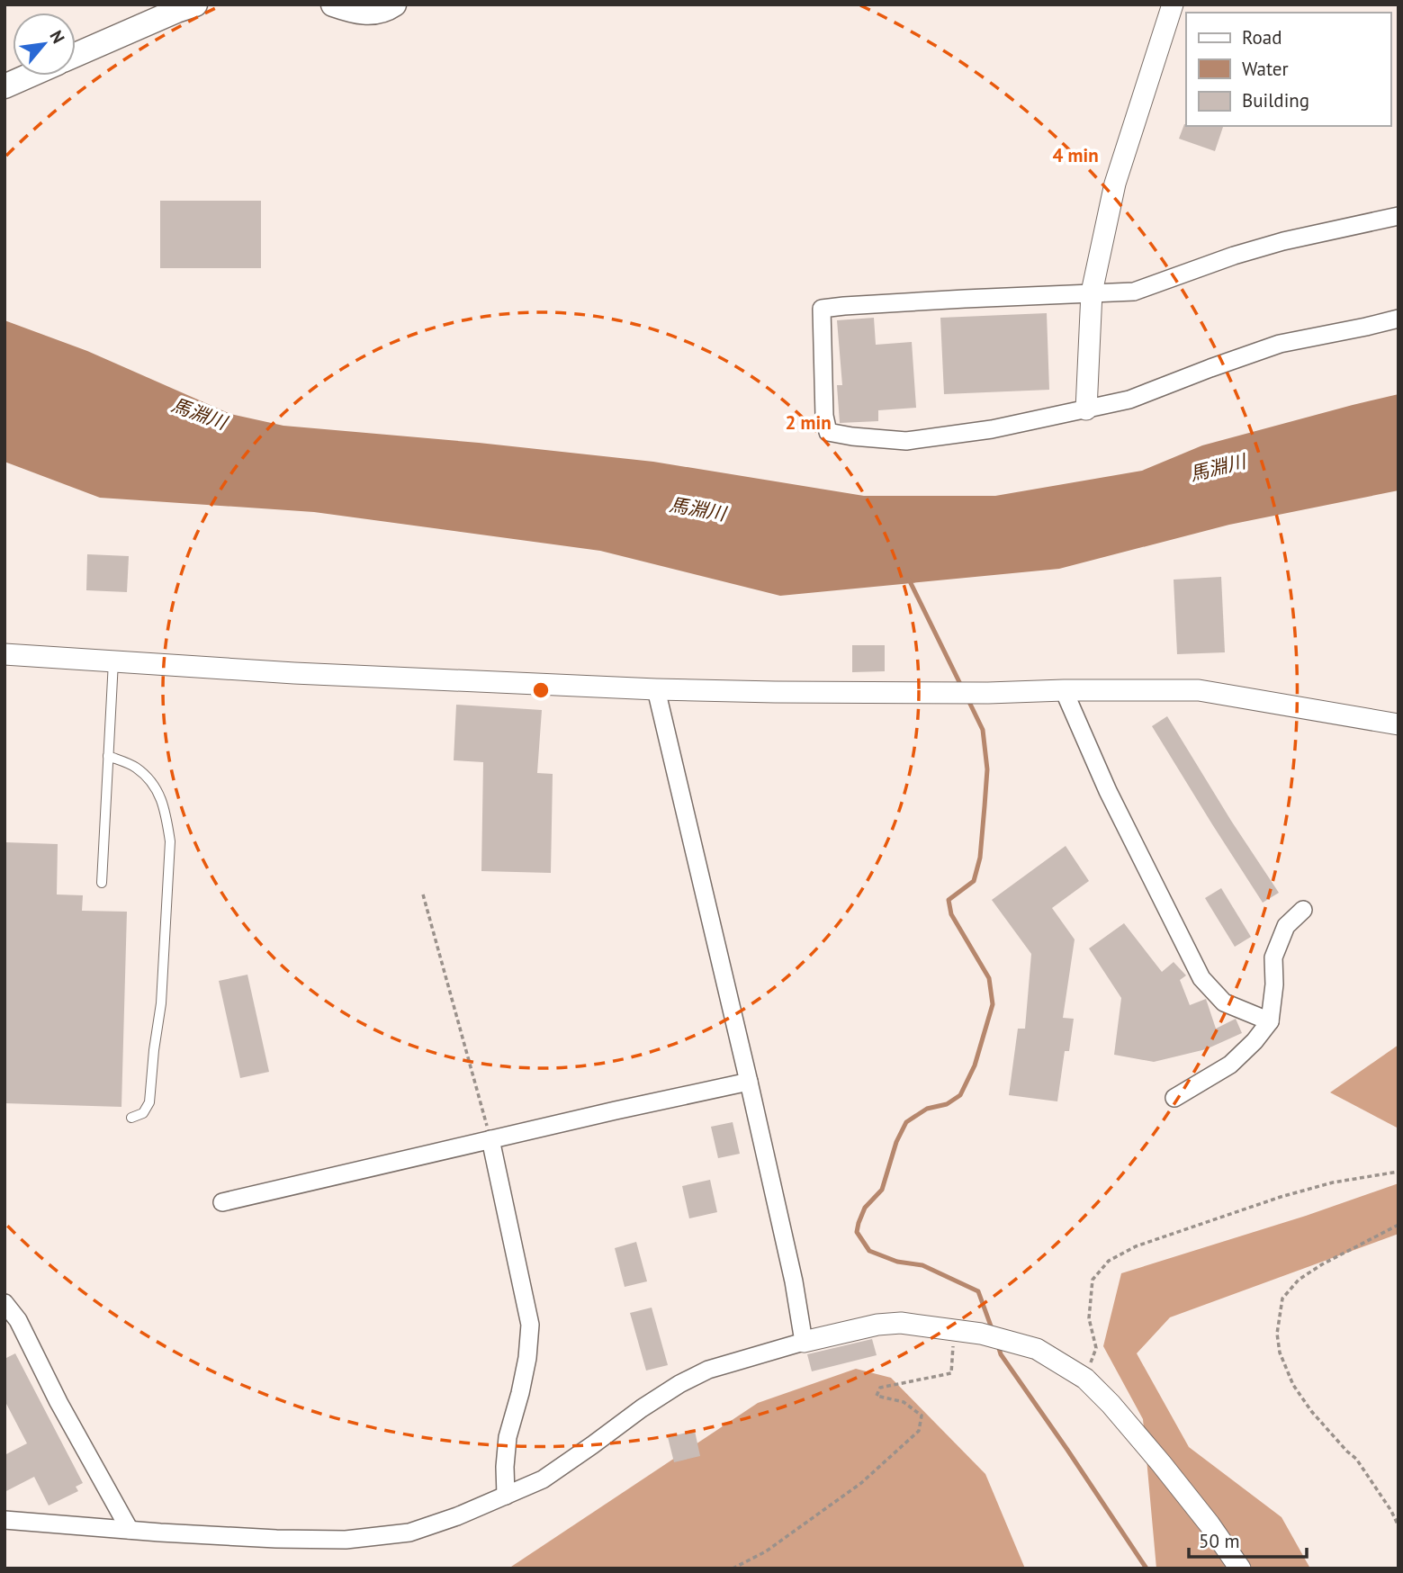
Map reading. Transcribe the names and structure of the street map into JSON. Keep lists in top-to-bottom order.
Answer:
{
  "water": ["馬淵川"],
  "legend": ["Road", "Water", "Building"],
  "scale_bar": "50 m",
  "north": "top right",
  "rings": ["4 min", "2 min"]
}
